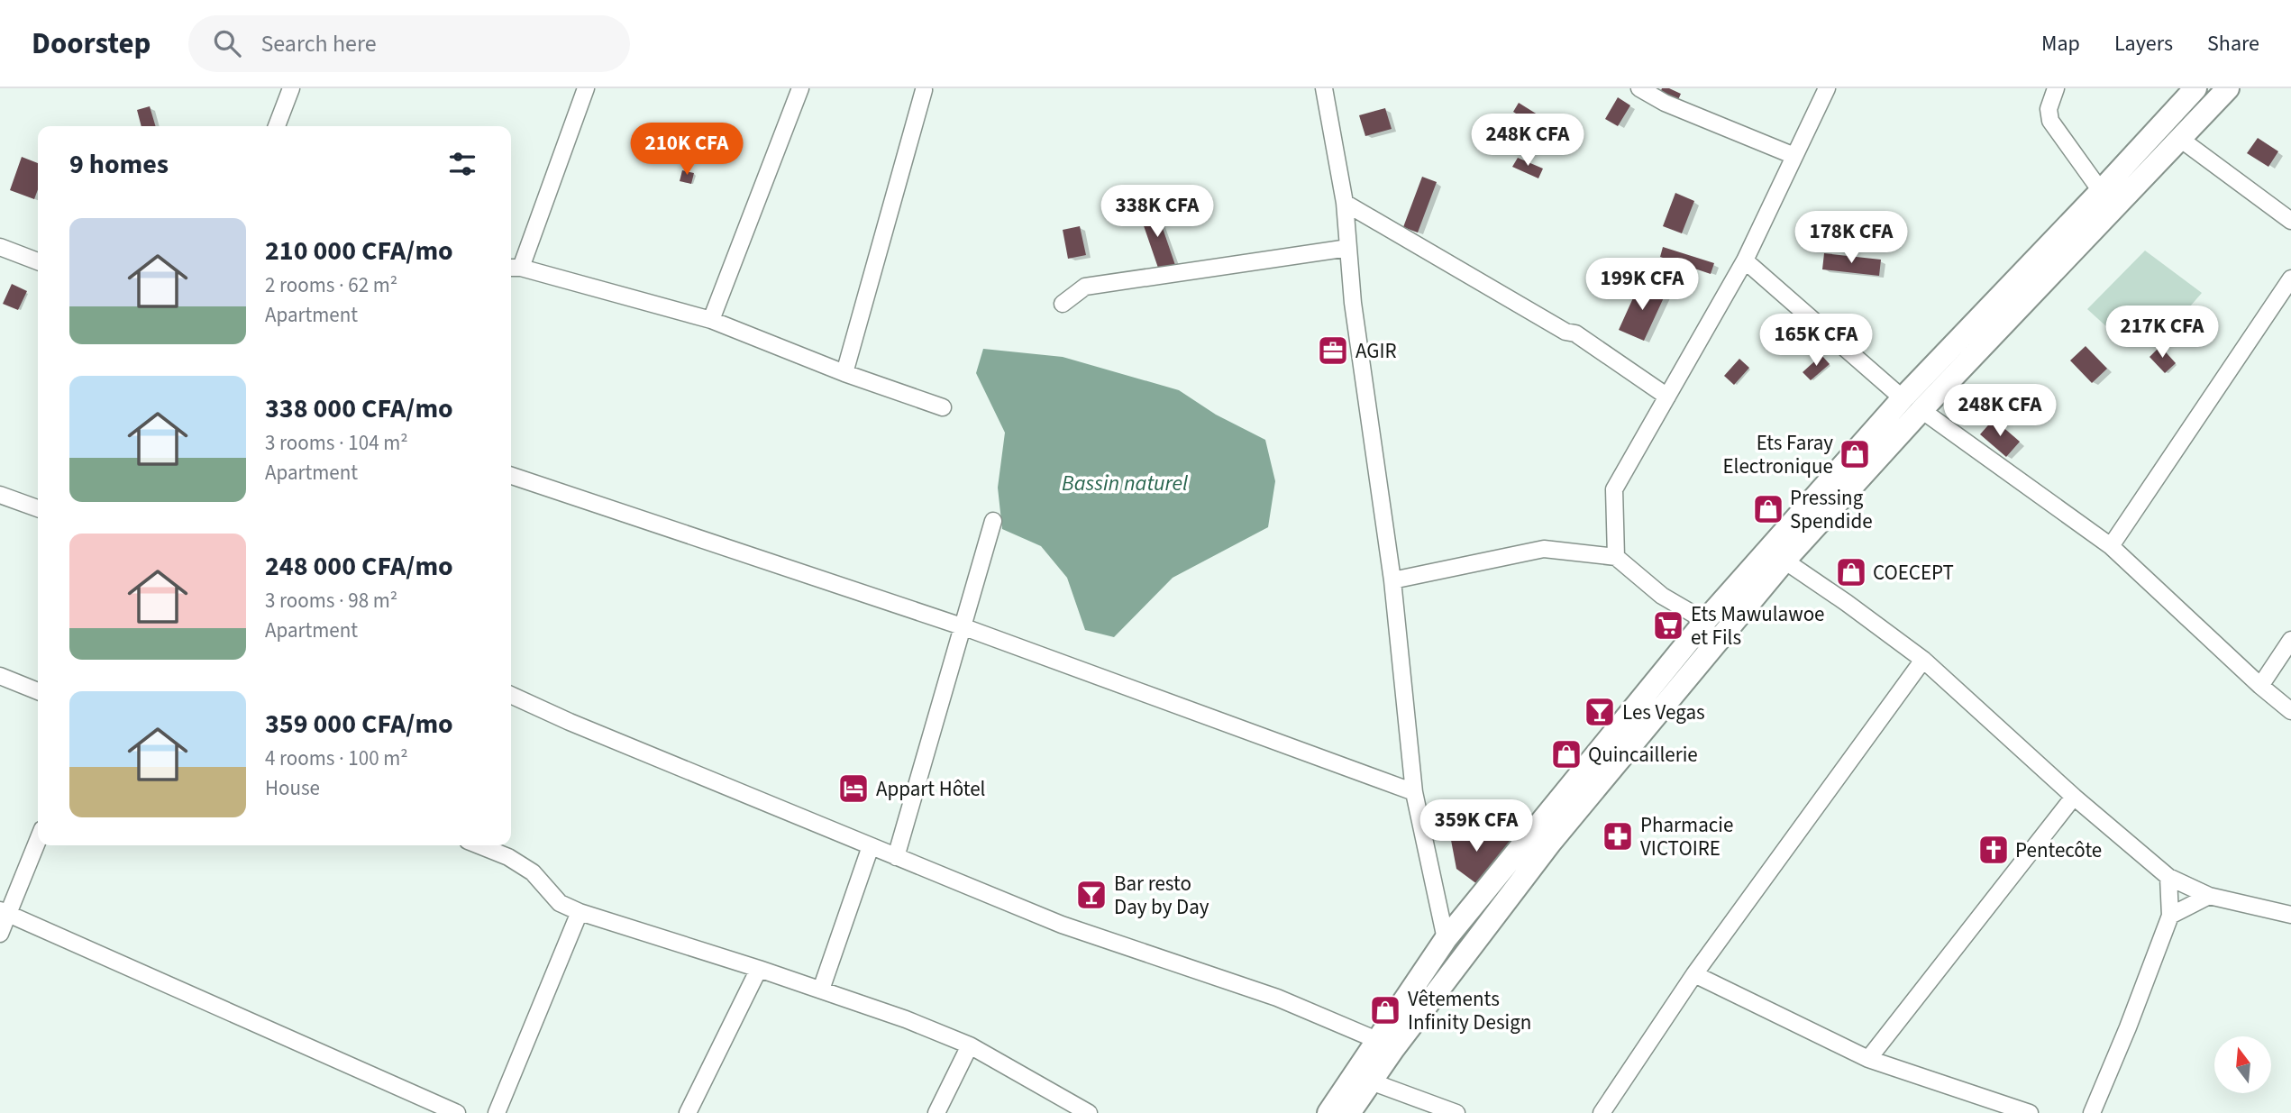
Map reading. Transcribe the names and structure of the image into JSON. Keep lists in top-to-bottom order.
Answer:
{
  "water": ["Bassin naturel"],
  "places": {
    "office": ["AGIR"],
    "shop": [
      "Ets Faray Electronique",
      "Pressing Spendide",
      "COECEPT",
      "Quincaillerie",
      "Vêtements Infinity Design"
    ],
    "supermarket": ["Ets Mawulawoe et Fils"],
    "bar": ["Les Vegas", "Bar resto Day by Day"],
    "hotel": ["Appart Hôtel"],
    "pharmacy": ["Pharmacie VICTOIRE"],
    "church": ["Pentecôte"]
  },
  "north": "top",
  "page": {
    "header": "Doorstep",
    "search": "Search here",
    "nav": ["Map", "Layers", "Share"],
    "price": [
      "248K CFA",
      "210K CFA",
      "338K CFA",
      "178K CFA",
      "199K CFA",
      "217K CFA",
      "165K CFA",
      "248K CFA",
      "359K CFA"
    ],
    "heading": "9 homes",
    "list": [
      {
        "name": "210 000 CFA/mo",
        "note": "2 rooms · 62 m² · Apartment"
      },
      {
        "name": "338 000 CFA/mo",
        "note": "3 rooms · 104 m² · Apartment"
      },
      {
        "name": "248 000 CFA/mo",
        "note": "3 rooms · 98 m² · Apartment"
      },
      {
        "name": "359 000 CFA/mo",
        "note": "4 rooms · 100 m² · House"
      }
    ]
  }
}
